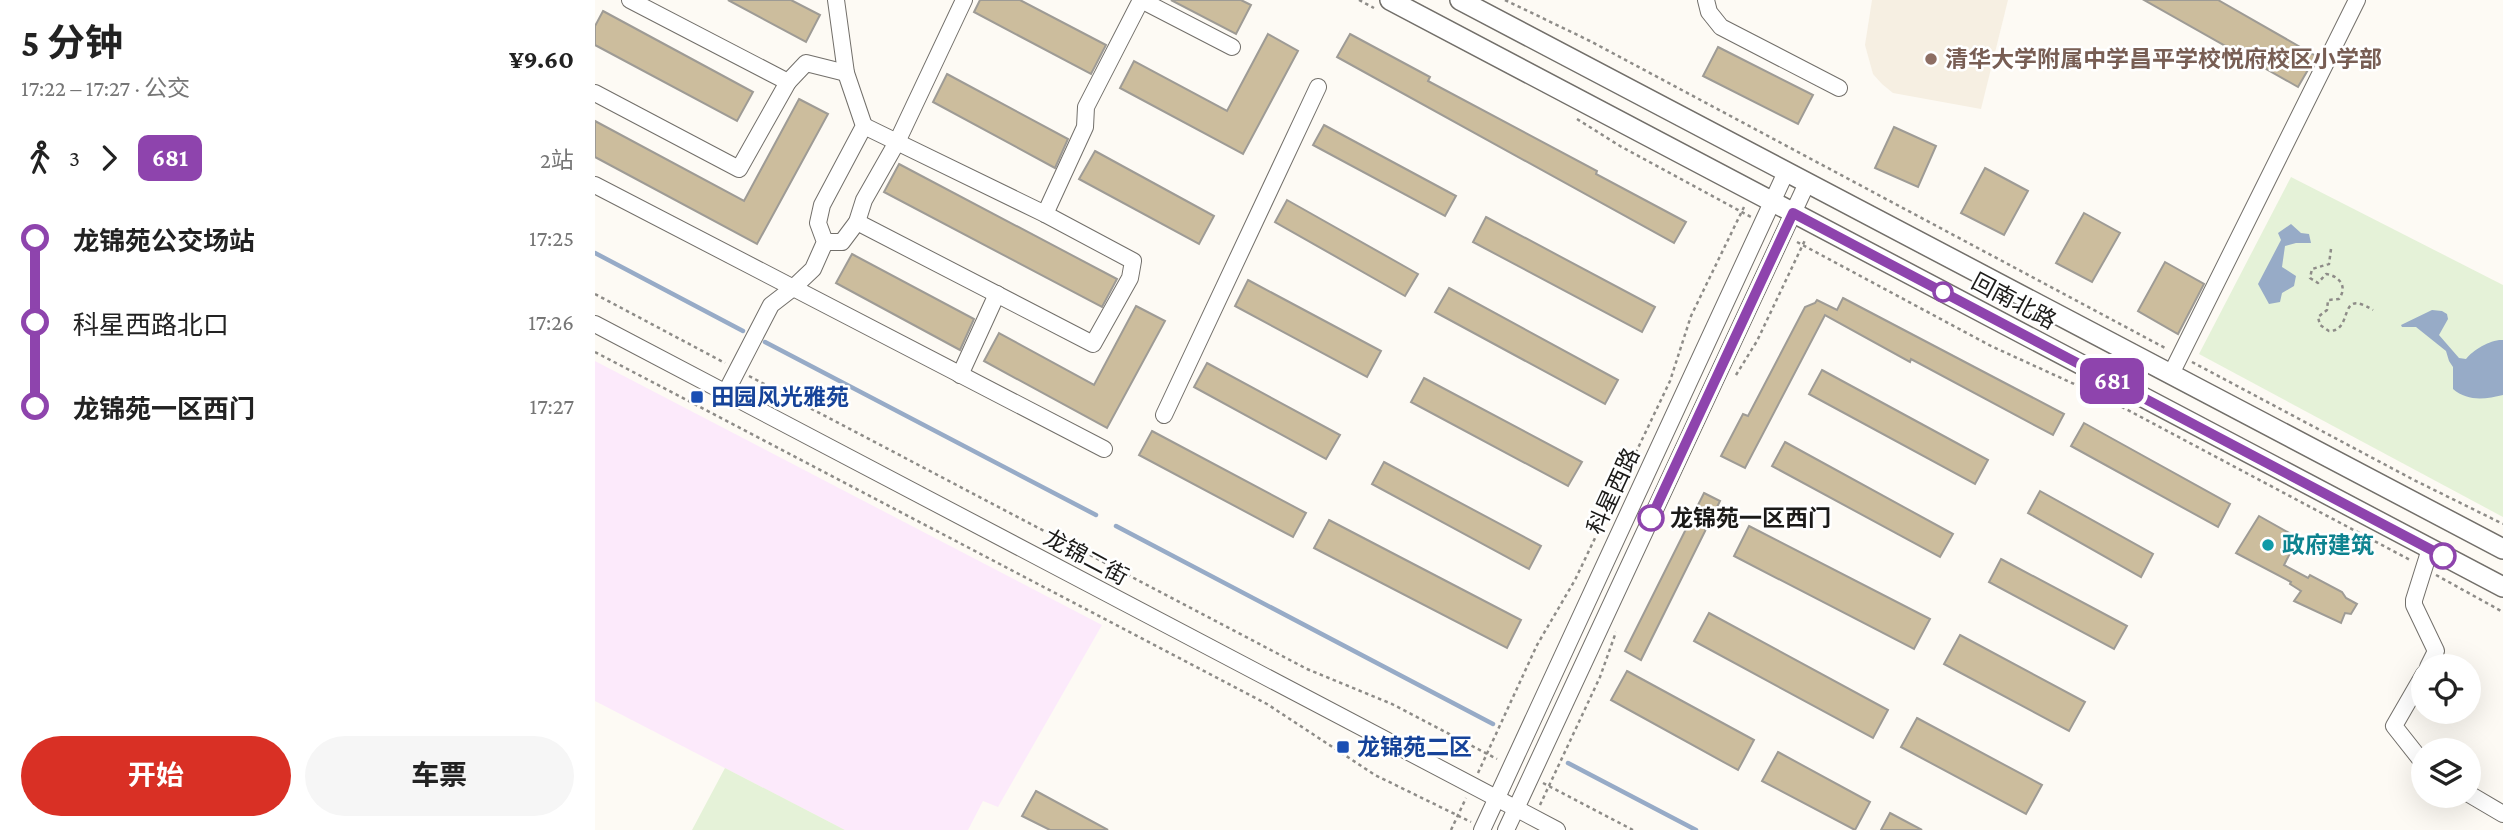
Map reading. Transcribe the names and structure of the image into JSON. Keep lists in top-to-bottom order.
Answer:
{
  "streets": {
    "main road": ["回南北路"],
    "street": ["科星西路", "龙锦二街"]
  },
  "crossings": [
    ["回南北路", "科星西路"],
    ["科星西路", "龙锦二街"]
  ],
  "places": {
    "other": ["清华大学附属中学昌平学校悦府校区小学部", "龙锦苑一区西门", "政府建筑"],
    "transit": ["田园风光雅苑", "龙锦苑二区"]
  },
  "lines": ["bus line 681"],
  "page": {
    "heading": ["5 分钟", "17:22 – 17:27 · 公交", "¥9.60"],
    "on_map": "681",
    "legs": ["3", "681", "2站"],
    "list": [
      {
        "name": "龙锦苑公交场站",
        "value": "17:25"
      },
      {
        "name": "科星西路北口",
        "value": "17:26"
      },
      {
        "name": "龙锦苑一区西门",
        "value": "17:27"
      }
    ],
    "buttons": ["开始", "车票"]
  }
}
